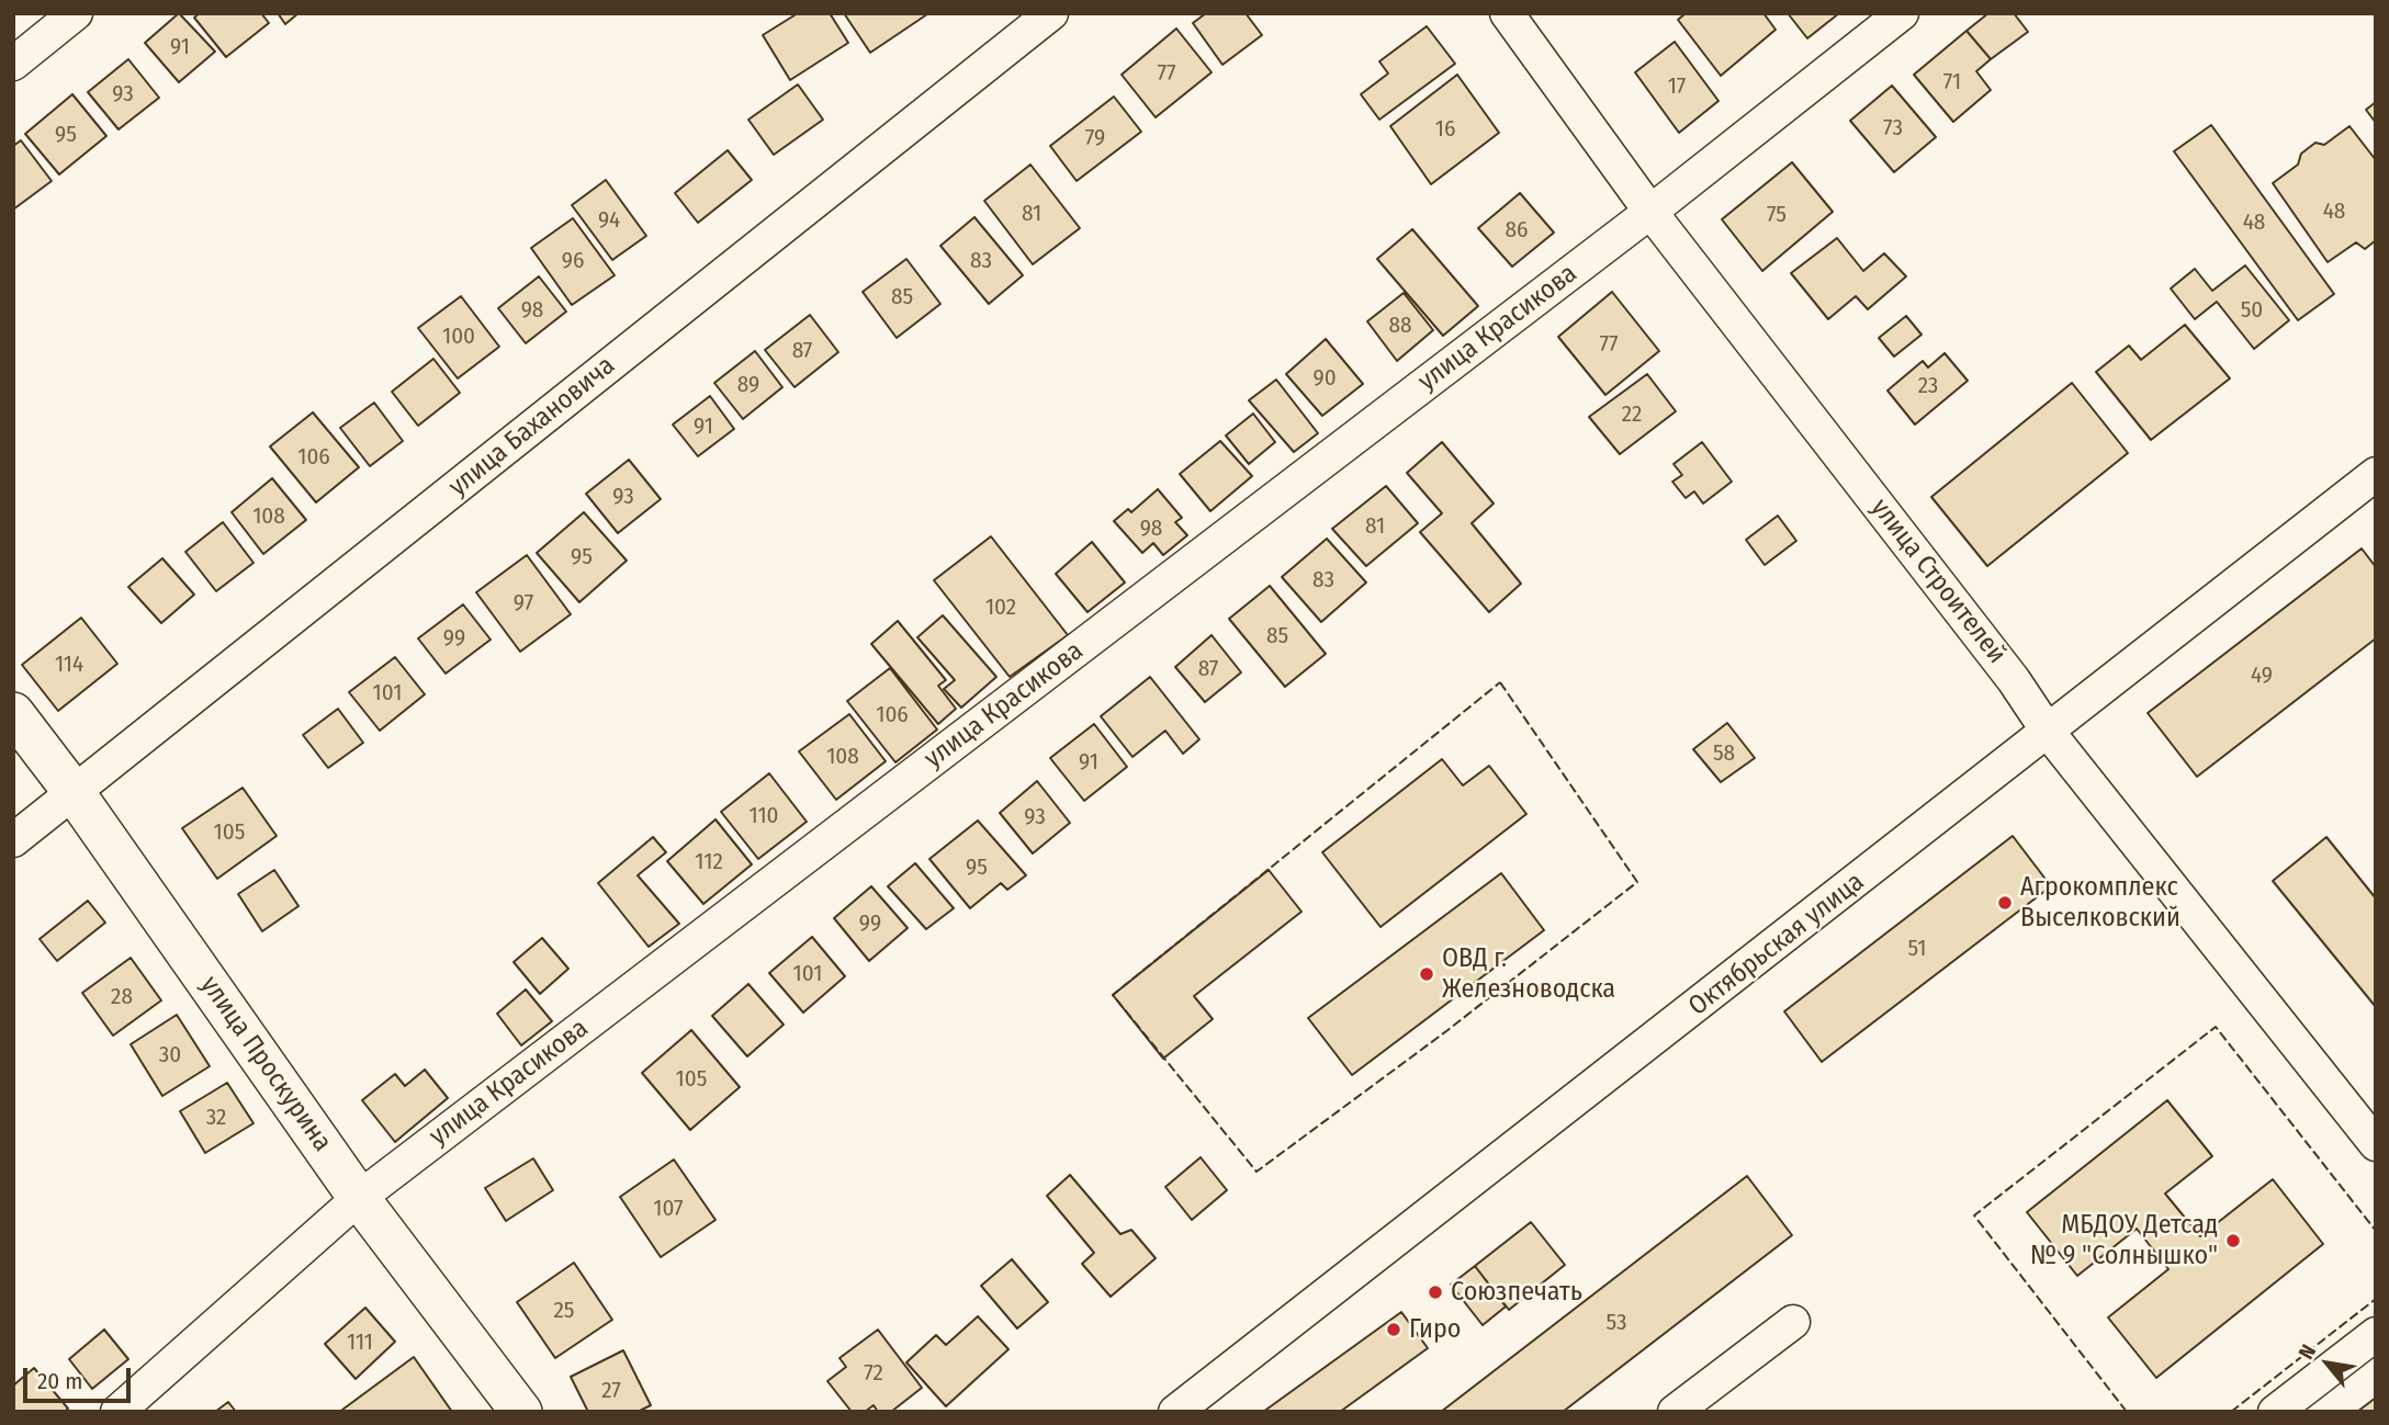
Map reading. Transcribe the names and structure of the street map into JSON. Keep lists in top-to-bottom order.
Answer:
{
  "streets": {
    "street": [
      "улица Красикова",
      "улица Бахановича",
      "улица Строителей",
      "Октябрьская улица",
      "улица Проскурина"
    ]
  },
  "crossings": [
    ["улица Красикова", "улица Строителей"],
    ["улица Красикова", "улица Проскурина"],
    ["улица Бахановича", "улица Проскурина"],
    ["улица Строителей", "Октябрьская улица"]
  ],
  "places": [
    "Агрокомплекс Выселковский",
    "ОВД г. Железноводска",
    "МБДОУ Детсад № 9 \"Солнышко\"",
    "Союзпечать",
    "Гиро"
  ],
  "house_numbers": [
    "91",
    "77",
    "71",
    "17",
    "93",
    "73",
    "16",
    "95",
    "79",
    "48",
    "81",
    "75",
    "94",
    "48",
    "86",
    "96",
    "83",
    "85",
    "98",
    "50",
    "88",
    "100",
    "77",
    "87",
    "90",
    "89",
    "23",
    "22",
    "91",
    "106",
    "93",
    "108",
    "81",
    "98",
    "95",
    "83",
    "97",
    "102",
    "85",
    "99",
    "114",
    "87",
    "49",
    "101",
    "106",
    "58",
    "108",
    "91",
    "110",
    "93",
    "105",
    "112",
    "95",
    "99",
    "51",
    "101",
    "28",
    "30",
    "105",
    "32",
    "107",
    "25",
    "53",
    "111",
    "72",
    "27"
  ],
  "scale_bar": "20 m",
  "north": "top left"
}
